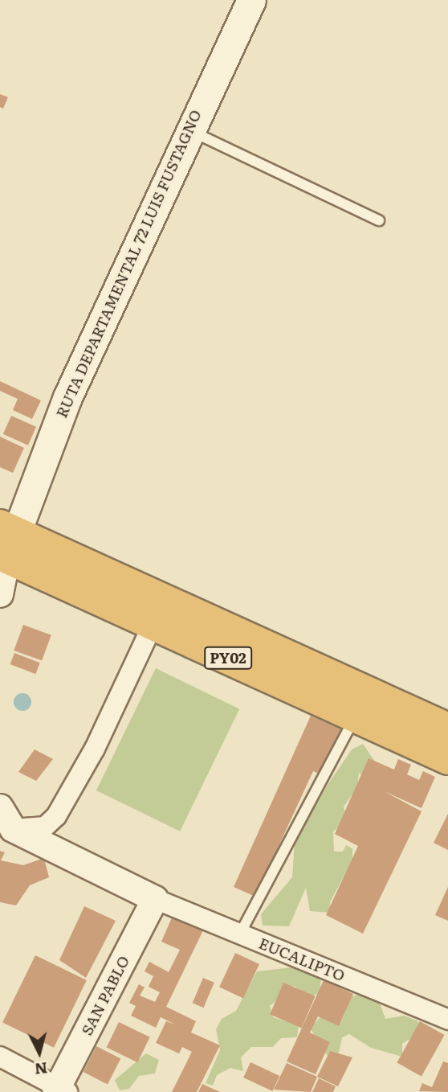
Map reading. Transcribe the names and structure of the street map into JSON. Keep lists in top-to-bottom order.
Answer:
{
  "streets": {
    "highway": ["PY02"],
    "main road": ["RUTA DEPARTAMENTAL 72 LUIS FUSTAGNO"],
    "street": ["EUCALIPTO", "SAN PABLO"]
  },
  "crossings": [
    ["RUTA DEPARTAMENTAL 72 LUIS FUSTAGNO", "PY02"],
    ["EUCALIPTO", "SAN PABLO"]
  ],
  "north": "bottom"
}
